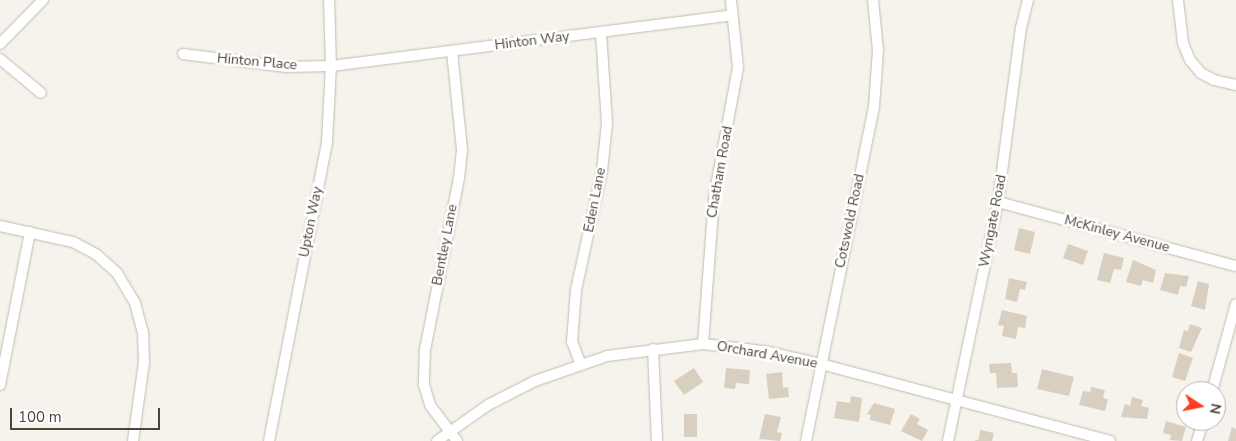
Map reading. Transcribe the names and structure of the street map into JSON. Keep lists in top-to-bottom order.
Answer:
{
  "streets": {
    "street": [
      "Hinton Way",
      "Hinton Place",
      "Chatham Road",
      "Eden Lane",
      "Cotswold Road",
      "Wyngate Road",
      "Upton Way",
      "McKinley Avenue",
      "Bentley Lane",
      "Orchard Avenue"
    ]
  },
  "crossings": [
    ["Hinton Way", "Hinton Place"],
    ["Hinton Way", "Chatham Road"],
    ["Hinton Way", "Eden Lane"],
    ["Hinton Way", "Upton Way"],
    ["Hinton Way", "Bentley Lane"],
    ["Hinton Place", "Upton Way"],
    ["Chatham Road", "Orchard Avenue"],
    ["Eden Lane", "Orchard Avenue"],
    ["Cotswold Road", "Orchard Avenue"],
    ["Wyngate Road", "McKinley Avenue"],
    ["Wyngate Road", "Orchard Avenue"],
    ["Bentley Lane", "Orchard Avenue"]
  ],
  "scale_bar": "100 m",
  "north": "right"
}
